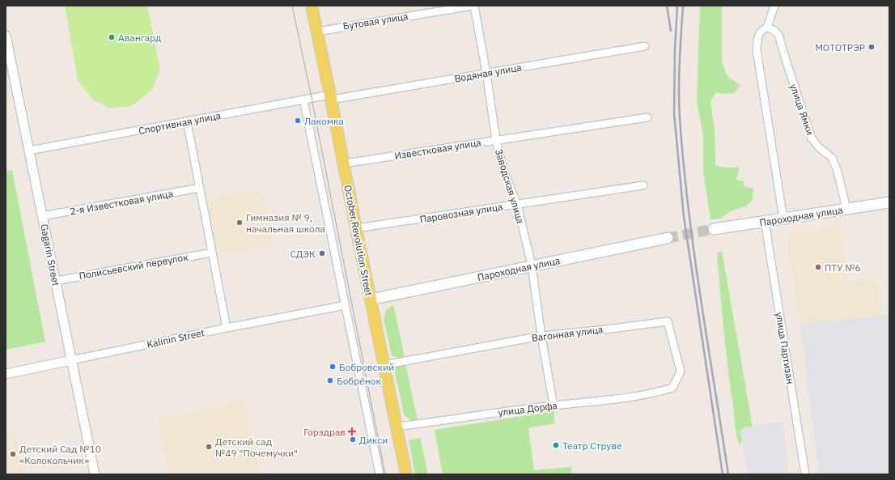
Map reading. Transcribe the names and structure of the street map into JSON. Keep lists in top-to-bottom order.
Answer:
{
  "streets": {
    "main road": ["Пароходная улица", "October Revolution Street"],
    "street": [
      "Бутовая улица",
      "Водяная улица",
      "улица Ямки",
      "Спортивная улица",
      "Известковая улица",
      "Заводская улица",
      "2-я Известковая улица",
      "Паровозная улица",
      "Gagarin Street",
      "Полисьевский переулок",
      "Вагонная улица",
      "Kalinin Street",
      "улица Партизан",
      "улица Дорфа"
    ]
  },
  "crossings": [
    ["Бутовая улица", "Заводская улица"],
    ["Бутовая улица", "October Revolution Street"],
    ["Водяная улица", "Спортивная улица"],
    ["Водяная улица", "Заводская улица"],
    ["Водяная улица", "October Revolution Street"],
    ["улица Ямки", "Пароходная улица"],
    ["Спортивная улица", "October Revolution Street"],
    ["Спортивная улица", "Gagarin Street"],
    ["Известковая улица", "Заводская улица"],
    ["Известковая улица", "October Revolution Street"],
    ["Заводская улица", "Паровозная улица"],
    ["Заводская улица", "Пароходная улица"],
    ["Заводская улица", "Вагонная улица"],
    ["Заводская улица", "улица Дорфа"],
    ["2-я Известковая улица", "Gagarin Street"],
    ["Паровозная улица", "October Revolution Street"],
    ["Пароходная улица", "October Revolution Street"],
    ["Пароходная улица", "улица Партизан"],
    ["October Revolution Street", "Вагонная улица"],
    ["October Revolution Street", "улица Дорфа"],
    ["Gagarin Street", "Полисьевский переулок"],
    ["Gagarin Street", "Kalinin Street"],
    ["Вагонная улица", "улица Дорфа"]
  ],
  "places": {
    "other": [
      "Авангард",
      "МОТОТРЭР",
      "Лакомка",
      "Гимназия № 9, начальная школа",
      "СДЭК",
      "ПТУ №6",
      "Бобровский",
      "Бобрёнок",
      "Дикси",
      "Театр Струве",
      "Детский сад №49 \"Почемучки\"",
      "Детский Сад №10 «Колокольчик»"
    ],
    "health": ["Горздрав"]
  }
}
